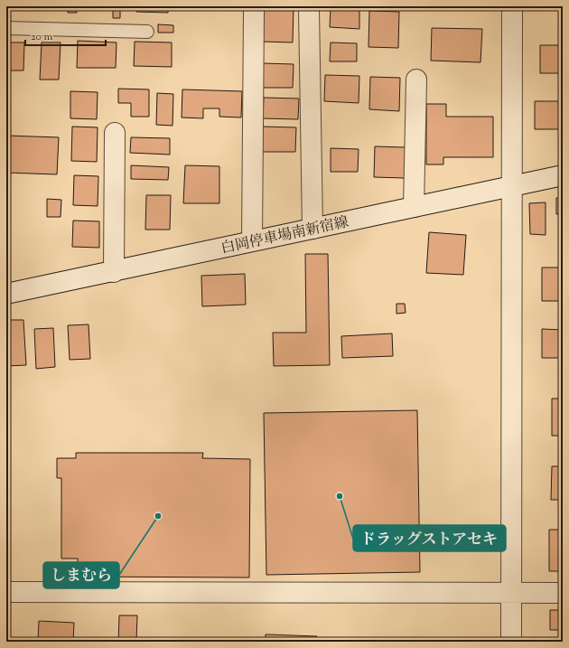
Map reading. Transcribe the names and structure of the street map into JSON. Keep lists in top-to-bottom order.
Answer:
{
  "streets": {
    "street": ["白岡停車場南新宿線"]
  },
  "places": ["ドラッグストアセキ", "しまむら"],
  "scale_bar": "20 m"
}
